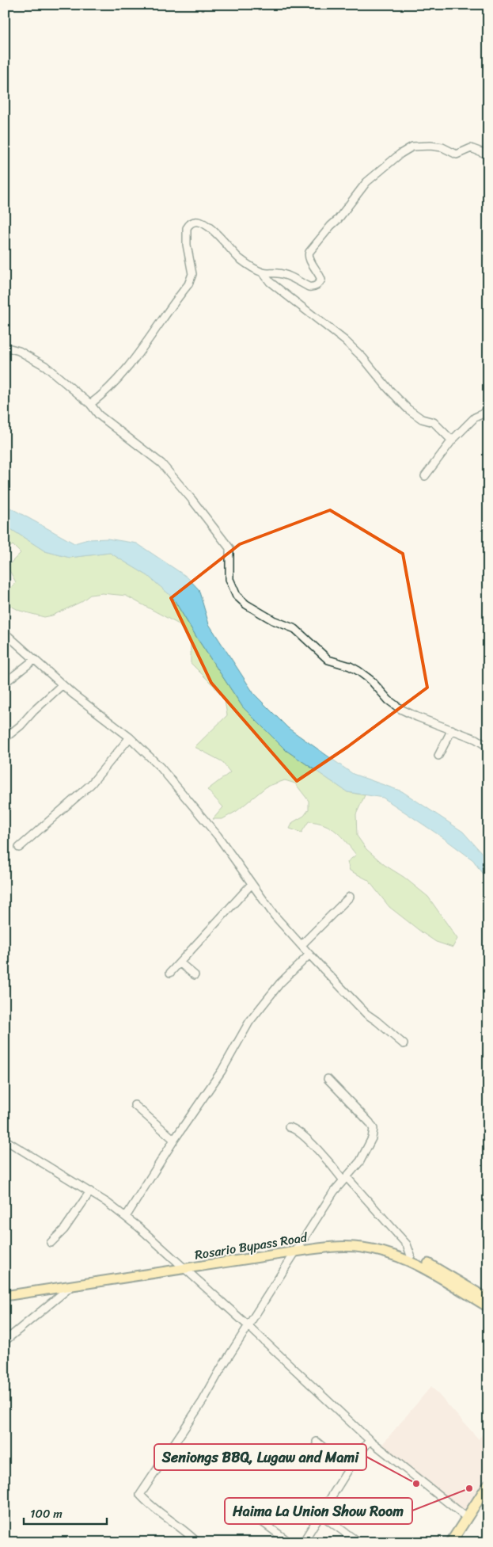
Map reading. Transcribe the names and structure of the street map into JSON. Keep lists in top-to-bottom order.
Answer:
{
  "streets": {
    "main road": ["Rosario Bypass Road"]
  },
  "places": ["Seniongs BBQ, Lugaw and Mami", "Haima La Union Show Room"],
  "scale_bar": "100 m"
}
